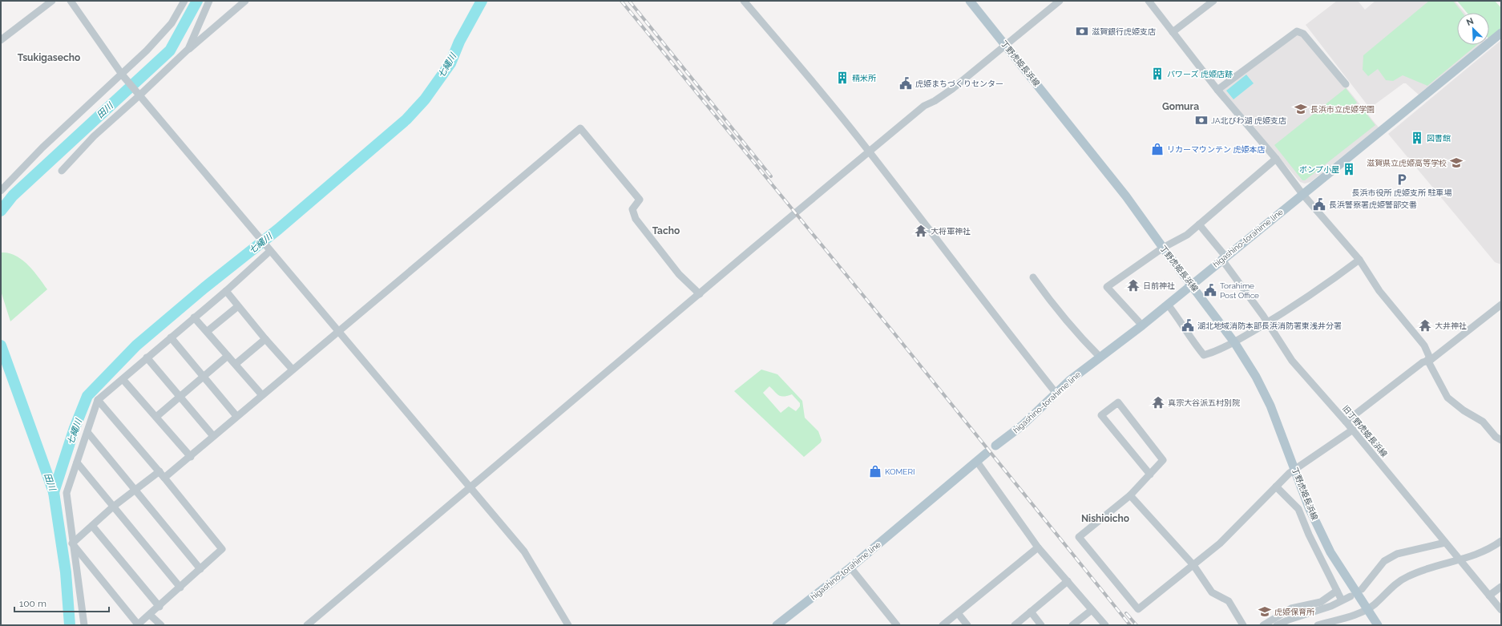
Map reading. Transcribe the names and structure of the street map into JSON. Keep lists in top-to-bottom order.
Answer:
{
  "streets": {
    "main road": ["丁野虎姫長浜線", "higashino-torahime line"],
    "street": ["旧丁野虎姫長浜線"]
  },
  "crossings": [
    ["丁野虎姫長浜線", "higashino-torahime line"],
    ["higashino-torahime line", "旧丁野虎姫長浜線"]
  ],
  "districts": [
    "Tsukigasecho",
    "Gomura",
    "Tacho",
    "Nishioicho"
  ],
  "water": ["七縄川", "田川"],
  "places": {
    "bank": ["滋賀銀行虎姫支店", "JA北びわ湖 虎姫支店"],
    "building": [
      "パワーズ 虎姫店跡",
      "精米所",
      "図書館",
      "ポンプ小屋"
    ],
    "public building": [
      "虎姫まちづくりセンター",
      "長浜警察署虎姫警部交番",
      "Torahime Post Office",
      "湖北地域消防本部長浜消防署東浅井分署"
    ],
    "school or university": ["長浜市立虎姫学園", "滋賀県立虎姫高等学校", "虎姫保育所"],
    "shop": ["リカーマウンテン 虎姫本店", "KOMERI"],
    "parking": ["長浜市役所 虎姫支所 駐車場"],
    "temple": [
      "大将軍神社",
      "日前神社",
      "大井神社",
      "真宗大谷派五村別院"
    ]
  },
  "scale_bar": "100 m",
  "north": "top left"
}
